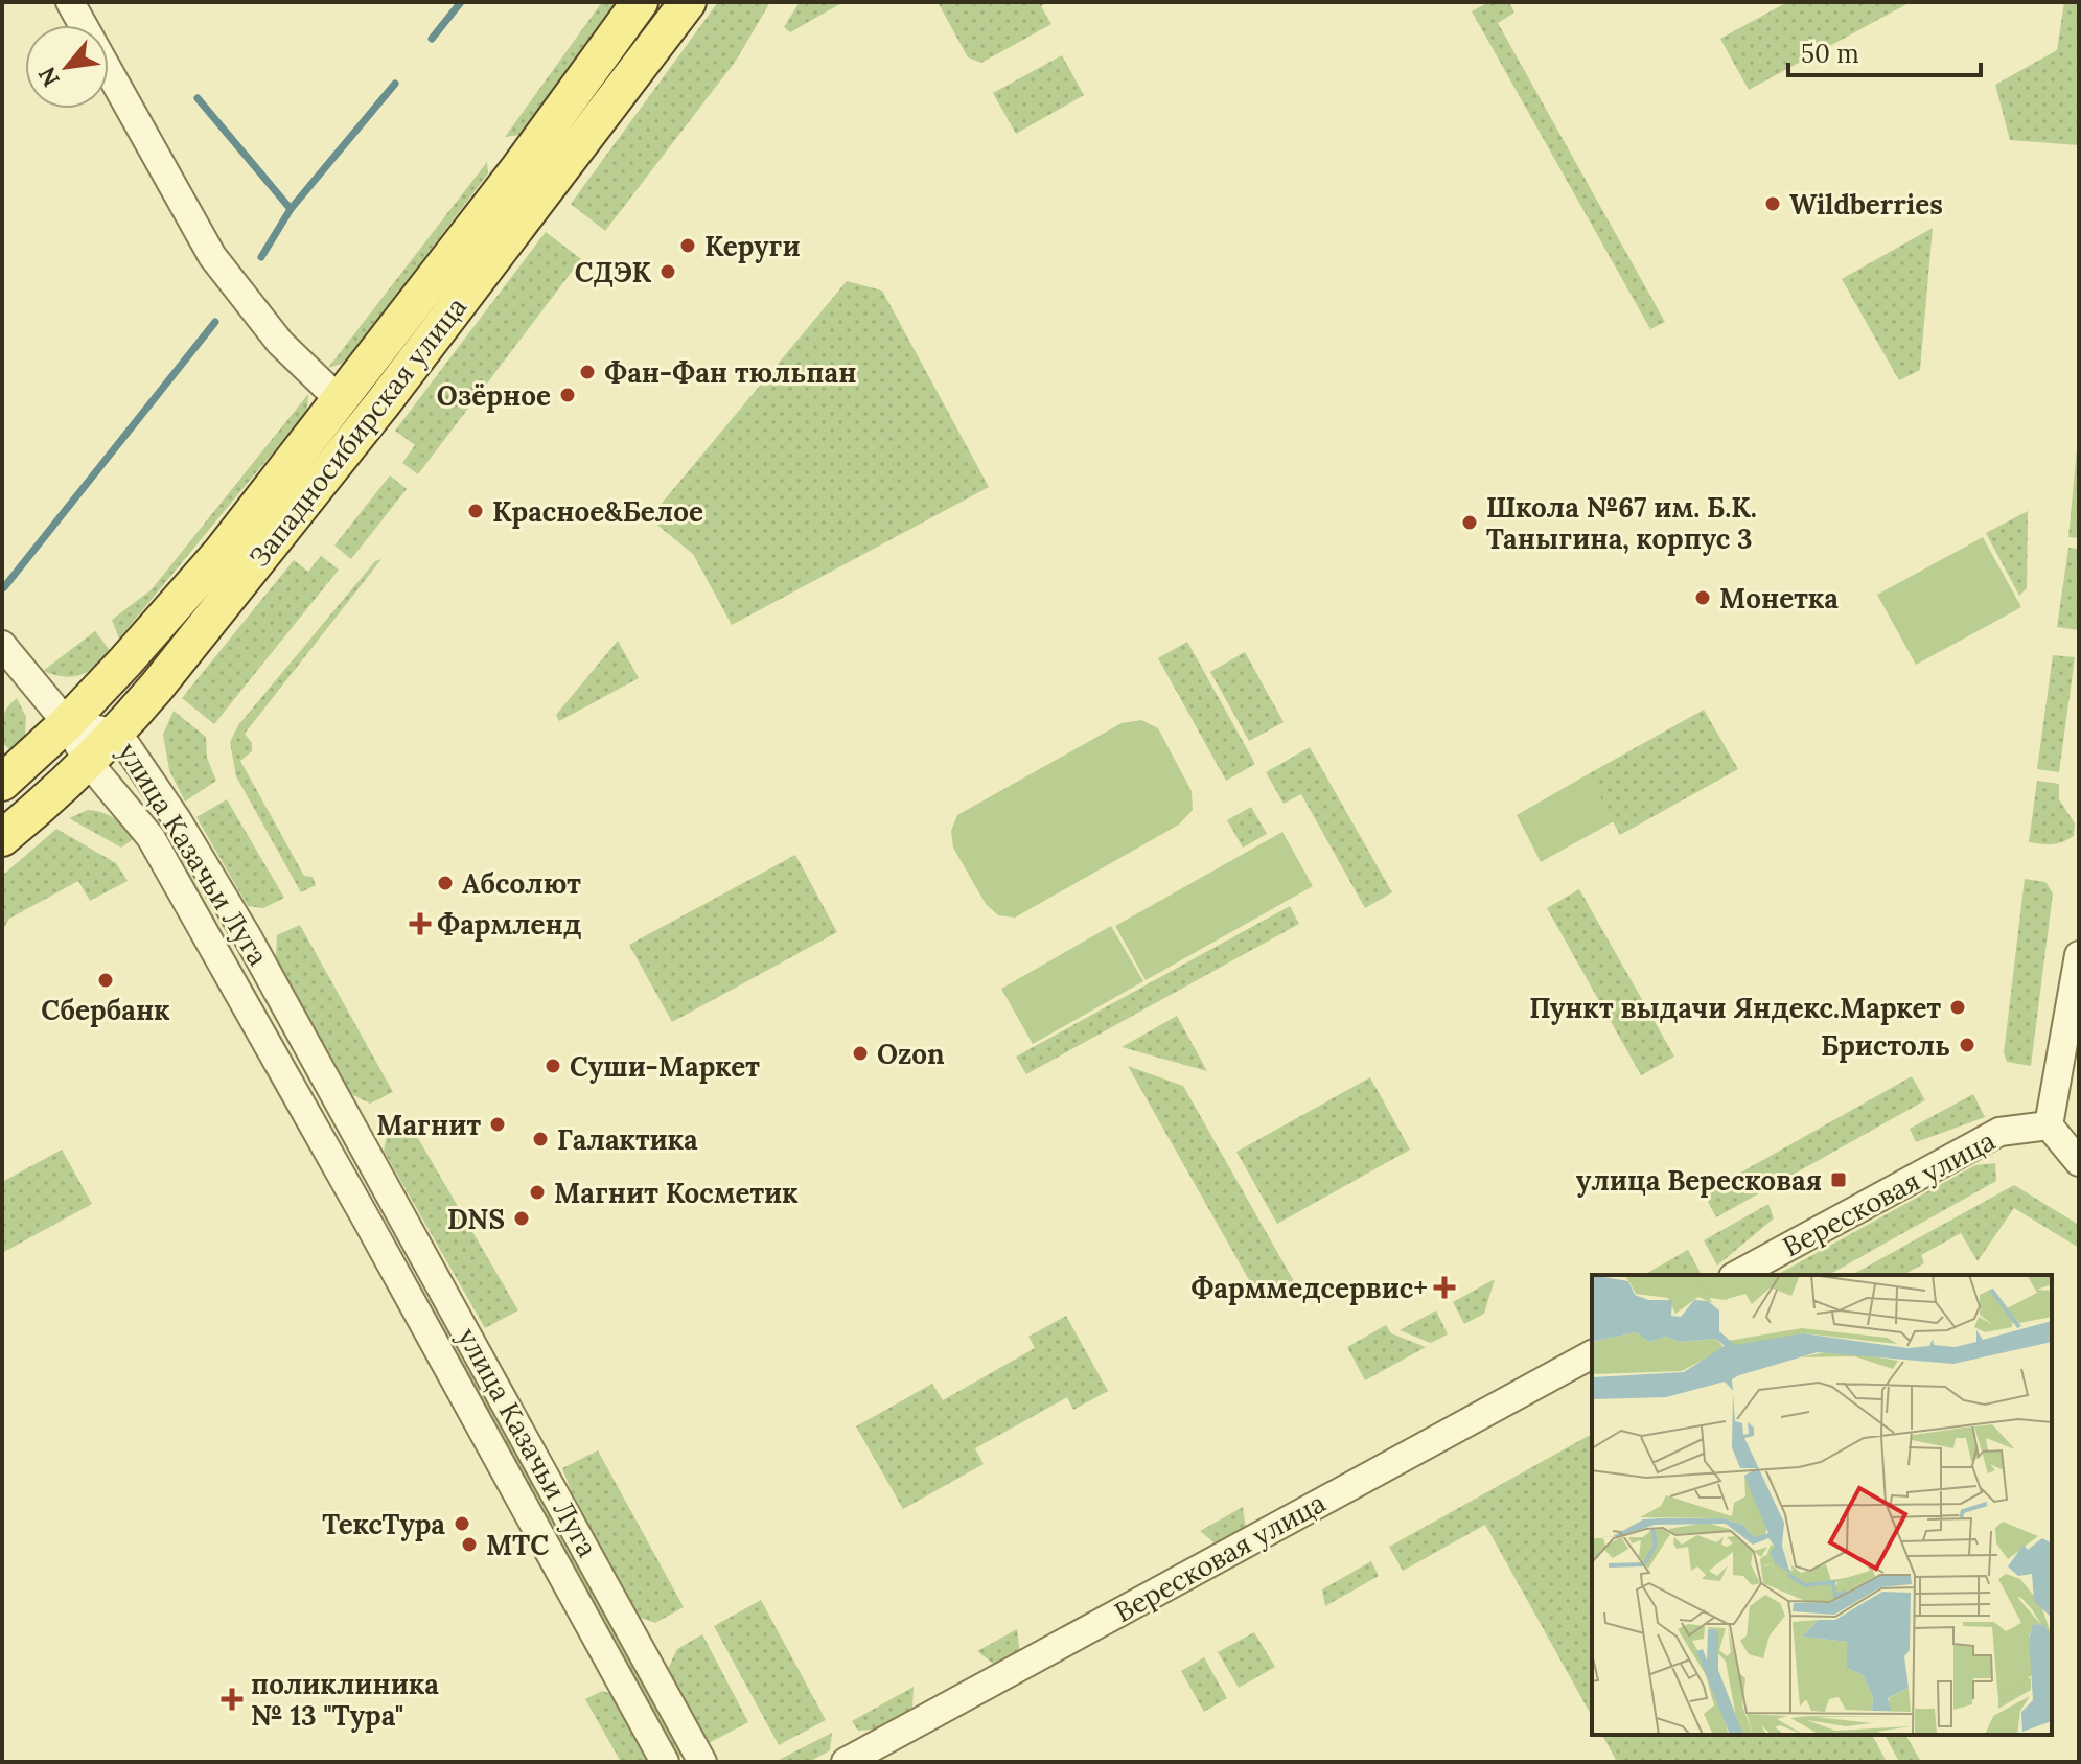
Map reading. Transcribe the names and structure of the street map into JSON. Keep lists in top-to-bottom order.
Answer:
{
  "streets": {
    "main road": ["Западносибирская улица"],
    "street": ["улица Казачьи Луга", "Вересковая улица"]
  },
  "crossings": [
    ["Западносибирская улица", "улица Казачьи Луга"]
  ],
  "places": {
    "other": [
      "Wildberries",
      "Керуги",
      "СДЭК",
      "Фан-Фан тюльпан",
      "Озёрное",
      "Красное&Белое",
      "Школа №67 им. Б.К. Таныгина, корпус 3",
      "Монетка",
      "Абсолют",
      "Сбербанк",
      "Пункт выдачи Яндекс.Маркет",
      "Бристоль",
      "Ozon",
      "Суши-Маркет",
      "Магнит",
      "Галактика",
      "Магнит Косметик",
      "DNS",
      "ТексТура",
      "МТС"
    ],
    "health": ["Фармленд", "Фарммедсервис+", "поликлиника № 13 \"Тура\""],
    "transit": ["улица Вересковая"]
  },
  "scale_bar": "50 m",
  "north": "bottom left"
}
